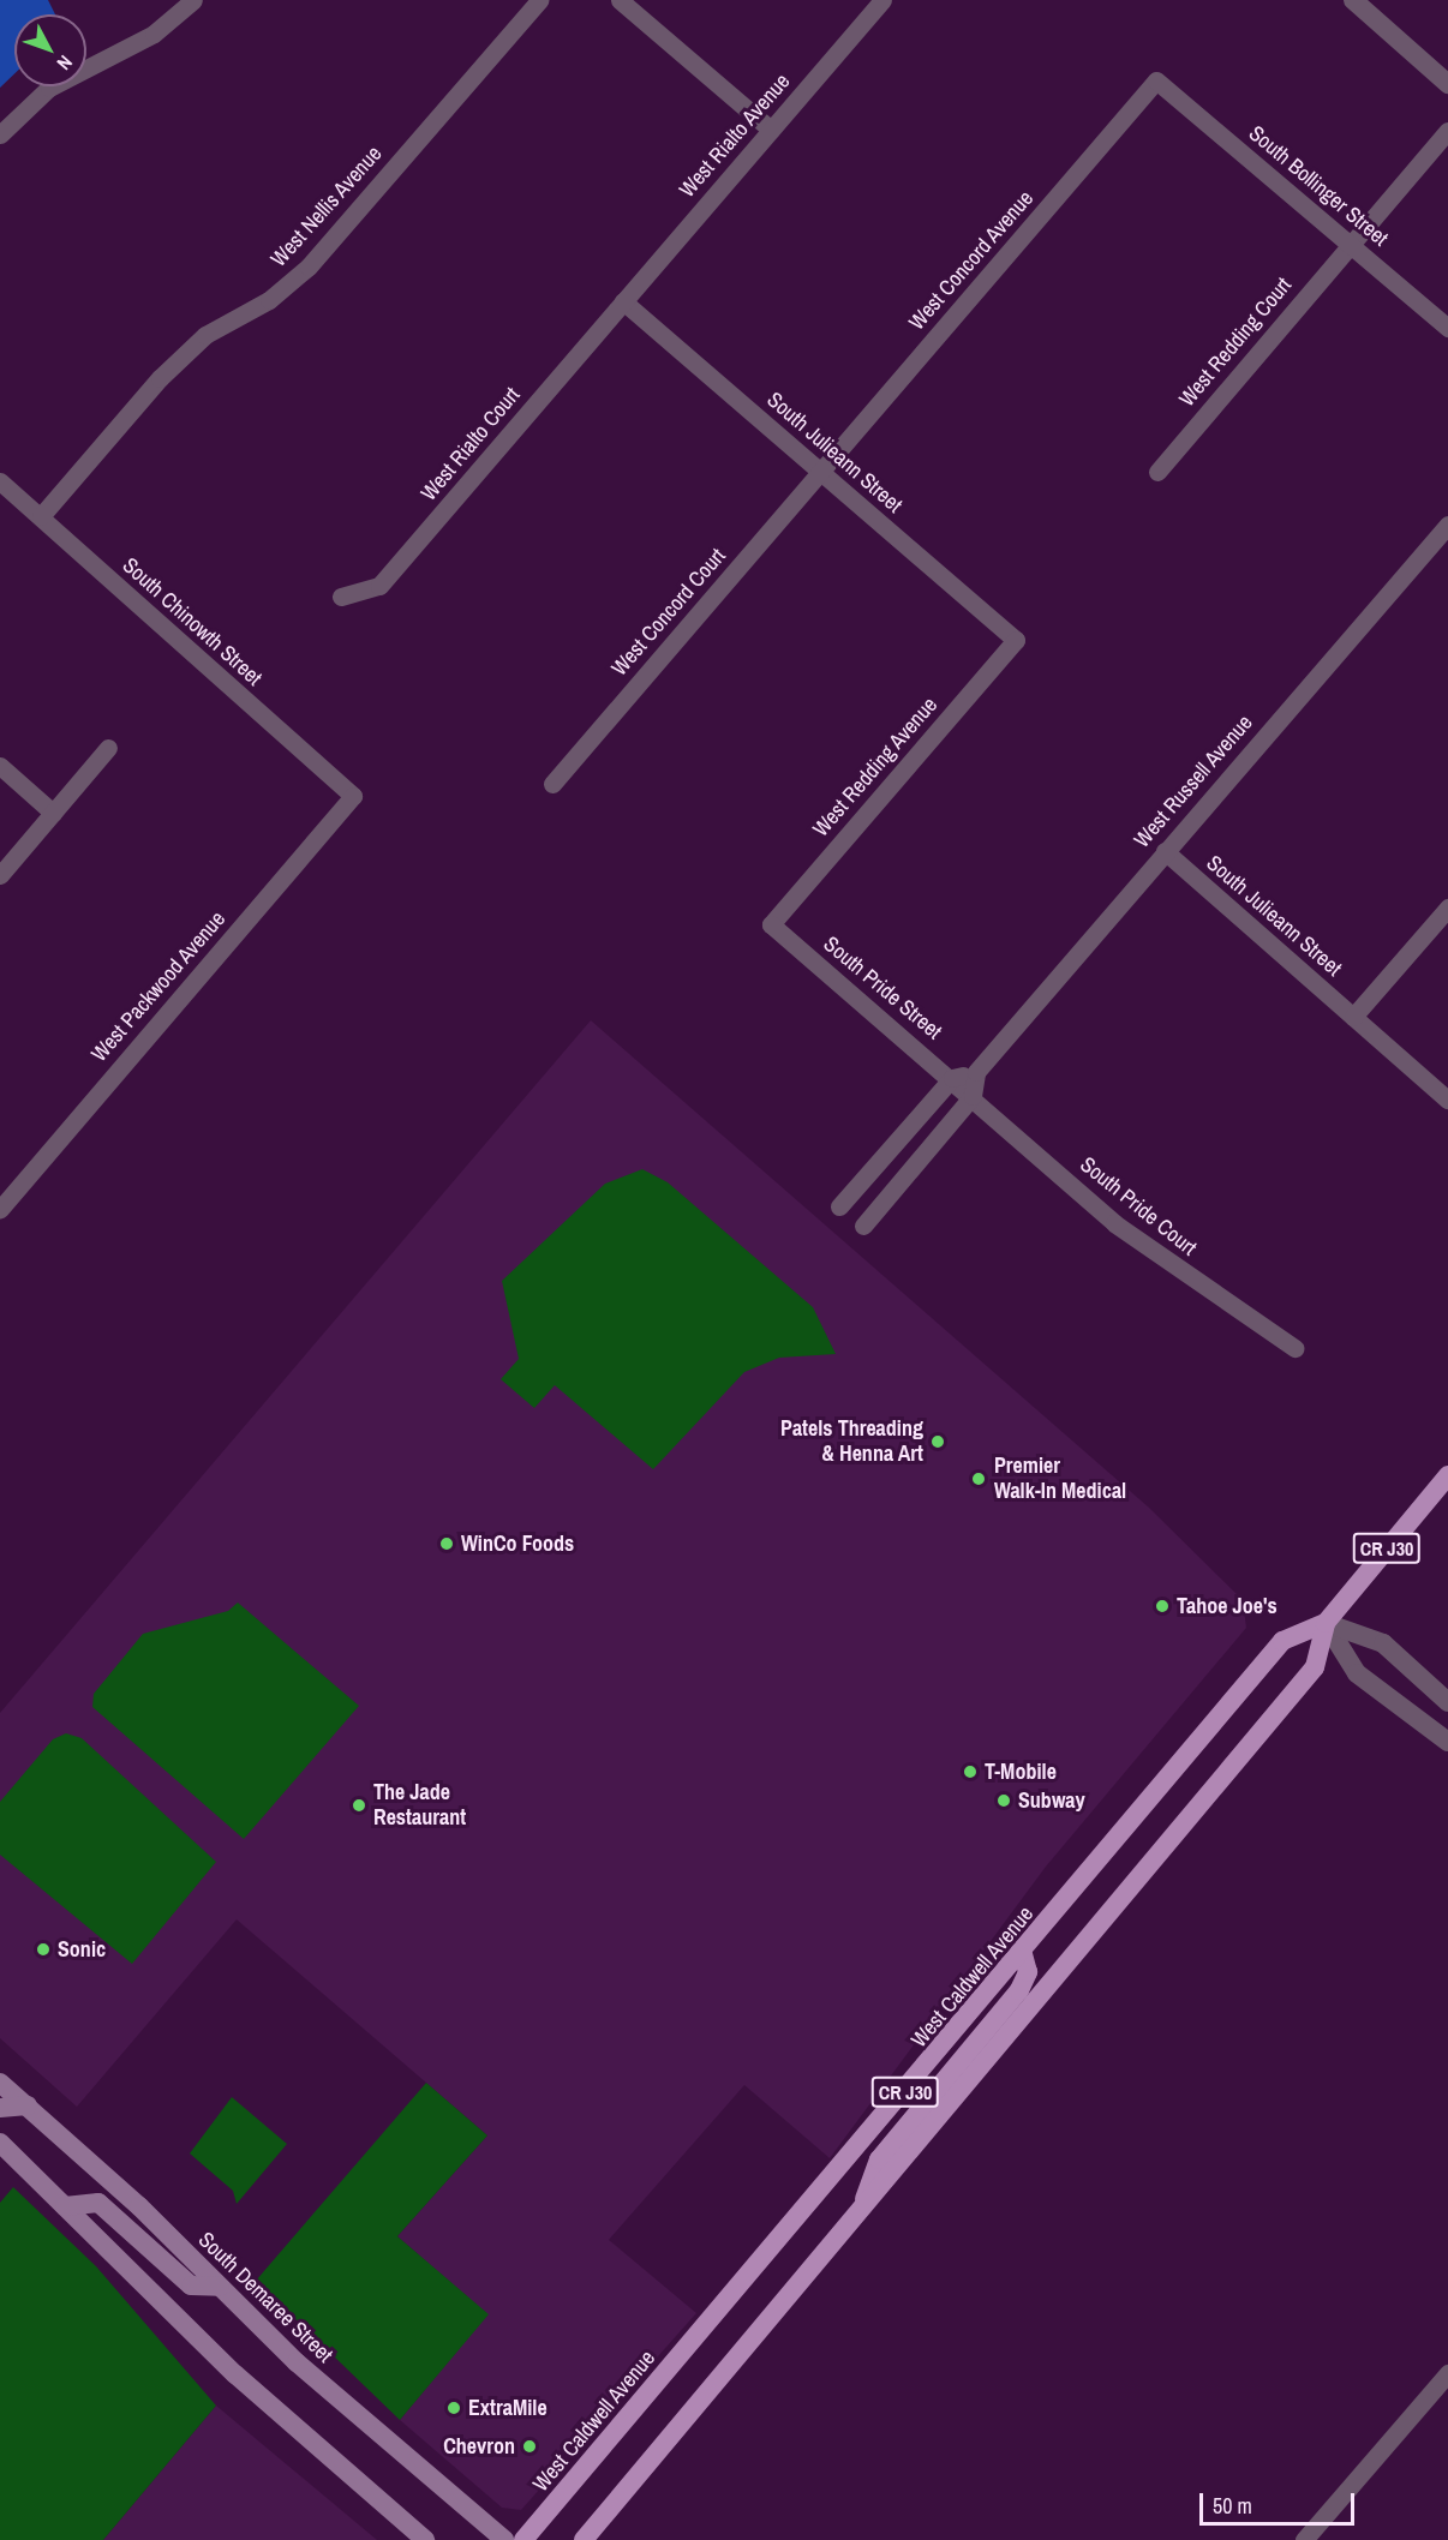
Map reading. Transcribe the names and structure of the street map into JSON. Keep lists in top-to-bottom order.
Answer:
{
  "streets": {
    "main road": ["CR J30", "West Caldwell Avenue", "South Demaree Street"],
    "street": [
      "West Rialto Avenue",
      "South Bollinger Street",
      "West Nellis Avenue",
      "West Concord Avenue",
      "West Redding Court",
      "West Rialto Court",
      "South Julieann Street",
      "West Concord Court",
      "South Chinowth Street",
      "West Redding Avenue",
      "West Russell Avenue",
      "West Packwood Avenue",
      "South Pride Street",
      "South Pride Court"
    ]
  },
  "crossings": [
    ["West Rialto Avenue", "West Rialto Court"],
    ["West Rialto Avenue", "South Julieann Street"],
    ["South Bollinger Street", "West Concord Avenue"],
    ["South Bollinger Street", "West Redding Court"],
    ["West Nellis Avenue", "South Chinowth Street"],
    ["West Concord Avenue", "South Julieann Street"],
    ["West Concord Avenue", "West Concord Court"],
    ["West Rialto Court", "South Julieann Street"],
    ["South Julieann Street", "West Concord Court"],
    ["South Julieann Street", "West Redding Avenue"],
    ["South Julieann Street", "West Russell Avenue"],
    ["South Chinowth Street", "West Packwood Avenue"],
    ["West Redding Avenue", "South Pride Street"],
    ["West Russell Avenue", "South Pride Street"],
    ["West Russell Avenue", "South Pride Court"],
    ["South Pride Street", "South Pride Court"]
  ],
  "places": [
    "Patels Threading & Henna Art",
    "Premier Walk-In Medical",
    "WinCo Foods",
    "Tahoe Joe's",
    "T-Mobile",
    "Subway",
    "The Jade Restaurant",
    "Sonic",
    "ExtraMile",
    "Chevron"
  ],
  "scale_bar": "50 m",
  "north": "bottom right"
}
